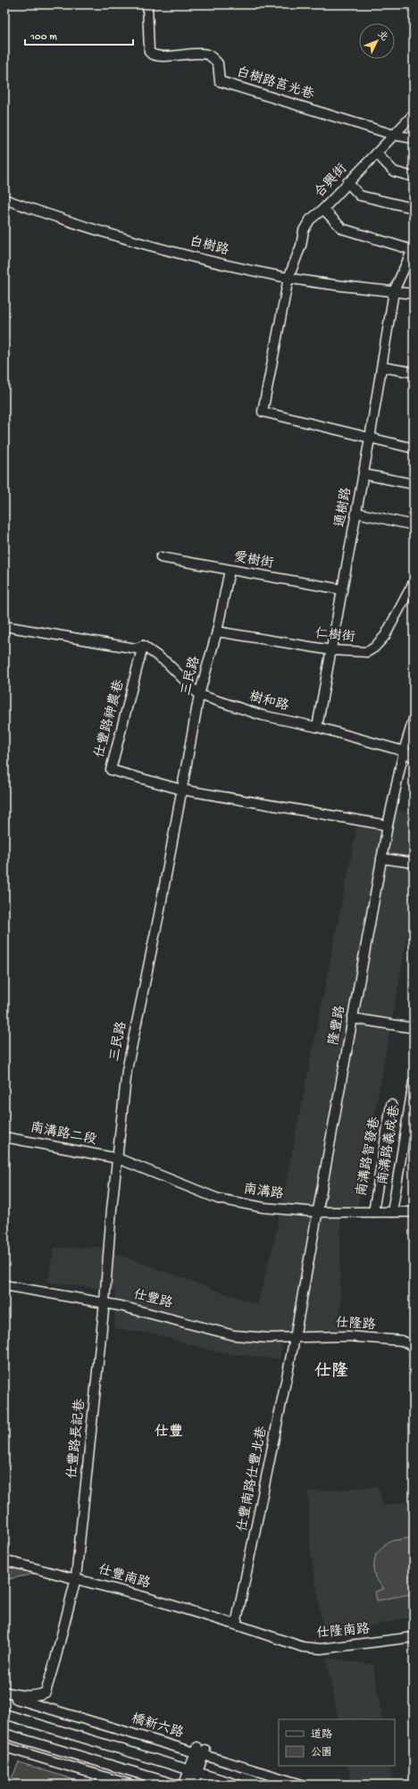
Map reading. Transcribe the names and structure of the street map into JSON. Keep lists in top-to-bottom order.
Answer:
{
  "streets": {
    "street": [
      "白樹路莒光巷",
      "合興街",
      "白樹路",
      "通樹路",
      "愛樹街",
      "仁樹街",
      "三民路",
      "樹和路",
      "仕豐路神農巷",
      "隆豐路",
      "南溝路二段",
      "南溝路義成巷",
      "南溝路智發巷",
      "南溝路",
      "仕豐路",
      "仕隆路",
      "仕豐路長記巷",
      "仕豐南路仕豐北巷",
      "仕豐南路",
      "仕隆南路",
      "橋新六路"
    ]
  },
  "crossings": [
    ["白樹路莒光巷", "合興街"],
    ["合興街", "白樹路"],
    ["合興街", "通樹路"],
    ["白樹路", "通樹路"],
    ["通樹路", "愛樹街"],
    ["通樹路", "仁樹街"],
    ["通樹路", "樹和路"],
    ["愛樹街", "三民路"],
    ["仁樹街", "三民路"],
    ["三民路", "樹和路"],
    ["三民路", "仕豐路神農巷"],
    ["三民路", "南溝路二段"],
    ["三民路", "南溝路"],
    ["三民路", "仕豐路"],
    ["三民路", "仕豐路長記巷"],
    ["樹和路", "仕豐路神農巷"],
    ["樹和路", "隆豐路"],
    ["隆豐路", "南溝路"],
    ["隆豐路", "仕豐路"],
    ["隆豐路", "仕隆路"],
    ["隆豐路", "仕豐南路仕豐北巷"],
    ["南溝路二段", "南溝路"],
    ["南溝路義成巷", "南溝路"],
    ["南溝路智發巷", "南溝路"],
    ["仕豐路", "仕隆路"],
    ["仕豐路", "仕豐路長記巷"],
    ["仕豐路", "仕豐南路仕豐北巷"],
    ["仕隆路", "仕豐南路仕豐北巷"],
    ["仕豐路長記巷", "仕豐南路"],
    ["仕豐南路仕豐北巷", "仕豐南路"],
    ["仕豐南路仕豐北巷", "仕隆南路"],
    ["仕豐南路", "仕隆南路"]
  ],
  "districts": ["仕隆", "仕豐"],
  "legend": ["道路", "公園"],
  "scale_bar": "100 m",
  "north": "top right"
}
